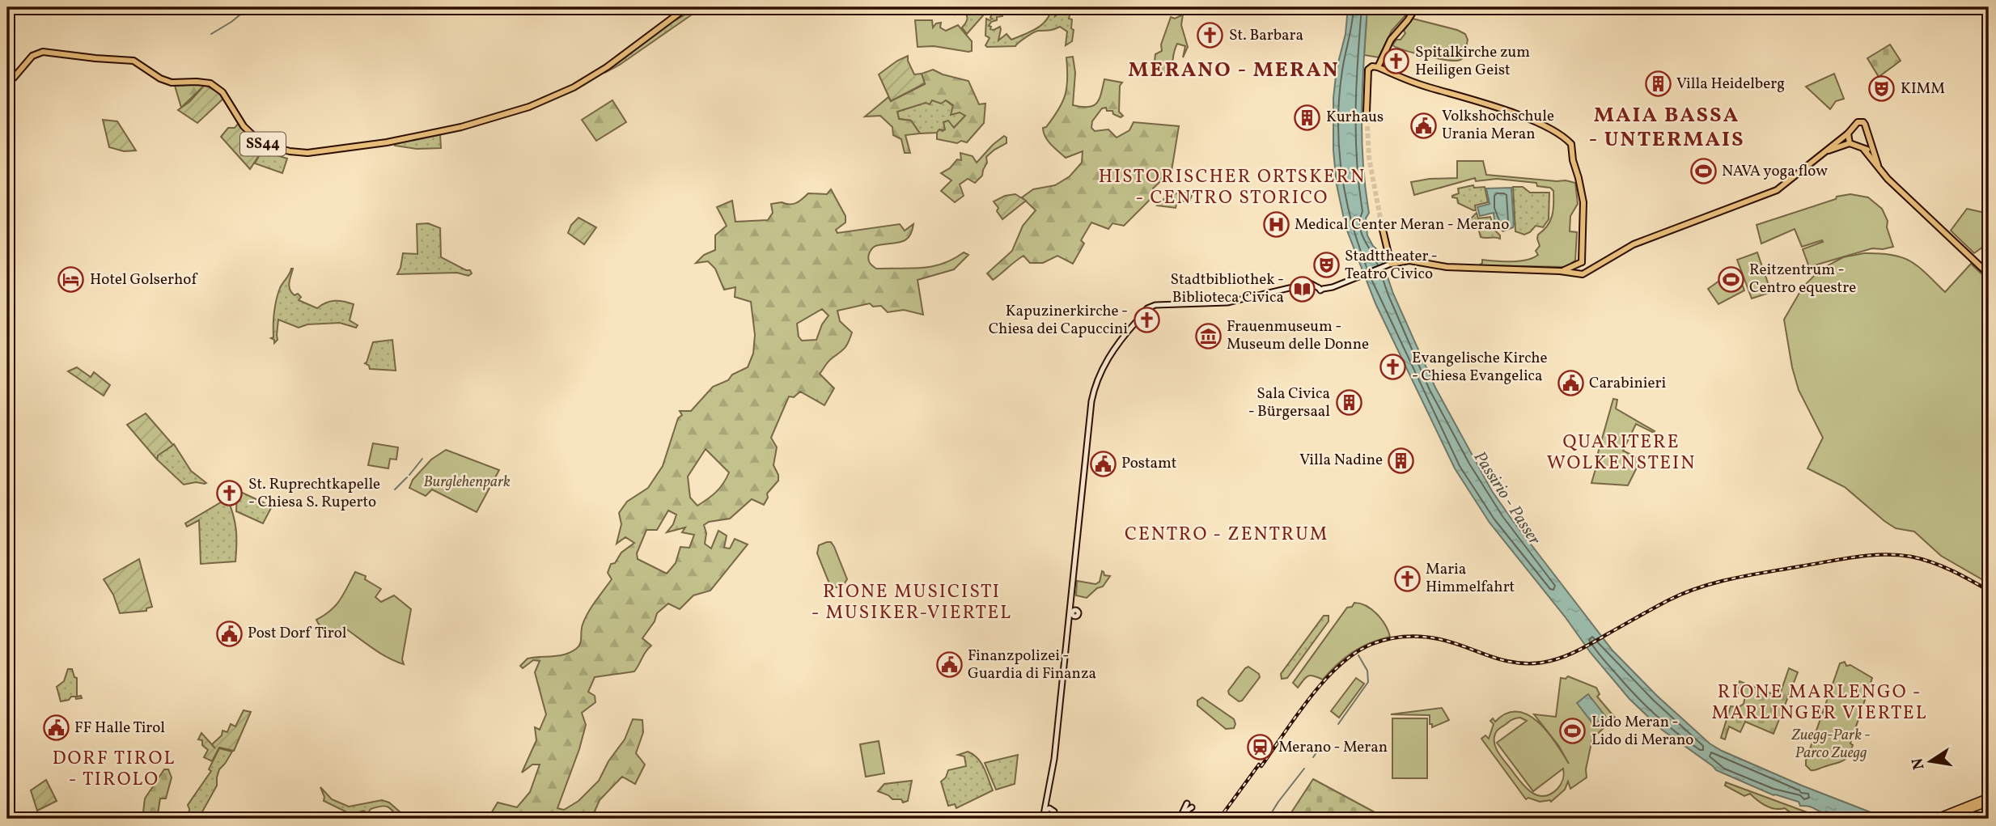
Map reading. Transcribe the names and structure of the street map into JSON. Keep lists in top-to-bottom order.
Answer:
{
  "streets": {
    "main road": ["SS44"]
  },
  "districts": [
    "MERANO - MERAN",
    "MAIA BASSA - UNTERMAIS",
    "HISTORISCHER ORTSKERN - CENTRO STORICO",
    "QUARITERE WOLKENSTEIN",
    "CENTRO - ZENTRUM",
    "RIONE MUSICISTI - MUSIKER-VIERTEL",
    "RIONE MARLENGO - MARLINGER VIERTEL",
    "DORF TIROL - TIROLO"
  ],
  "water": ["Passirio - Passer"],
  "parks": ["Burglehenpark", "Zuegg-Park - Parco Zuegg"],
  "places": {
    "church": [
      "St. Barbara",
      "Spitalkirche zum Heiligen Geist",
      "Kapuzinerkirche - Chiesa dei Capuccini",
      "Evangelische Kirche - Chiesa Evangelica",
      "St. Ruprechtkapelle - Chiesa S. Ruperto",
      "Maria Himmelfahrt"
    ],
    "building": [
      "Villa Heidelberg",
      "Kurhaus",
      "Sala Civica - Bürgersaal",
      "Villa Nadine"
    ],
    "theatre": ["KIMM", "Stadttheater - Teatro Civico"],
    "public building": [
      "Volkshochschule Urania Meran",
      "Carabinieri",
      "Postamt",
      "Post Dorf Tirol",
      "Finanzpolizei - Guardia di Finanza",
      "FF Halle Tirol"
    ],
    "sports": ["NAVA yoga flow", "Reitzentrum - Centro equestre", "Lido Meran - Lido di Merano"],
    "hospital": ["Medical Center Meran - Merano"],
    "hotel": ["Hotel Golserhof"],
    "library": ["Stadtbibliothek - Biblioteca Civica"],
    "museum": ["Frauenmuseum - Museum delle Donne"],
    "station": ["Merano - Meran"]
  },
  "north": "left"
}
